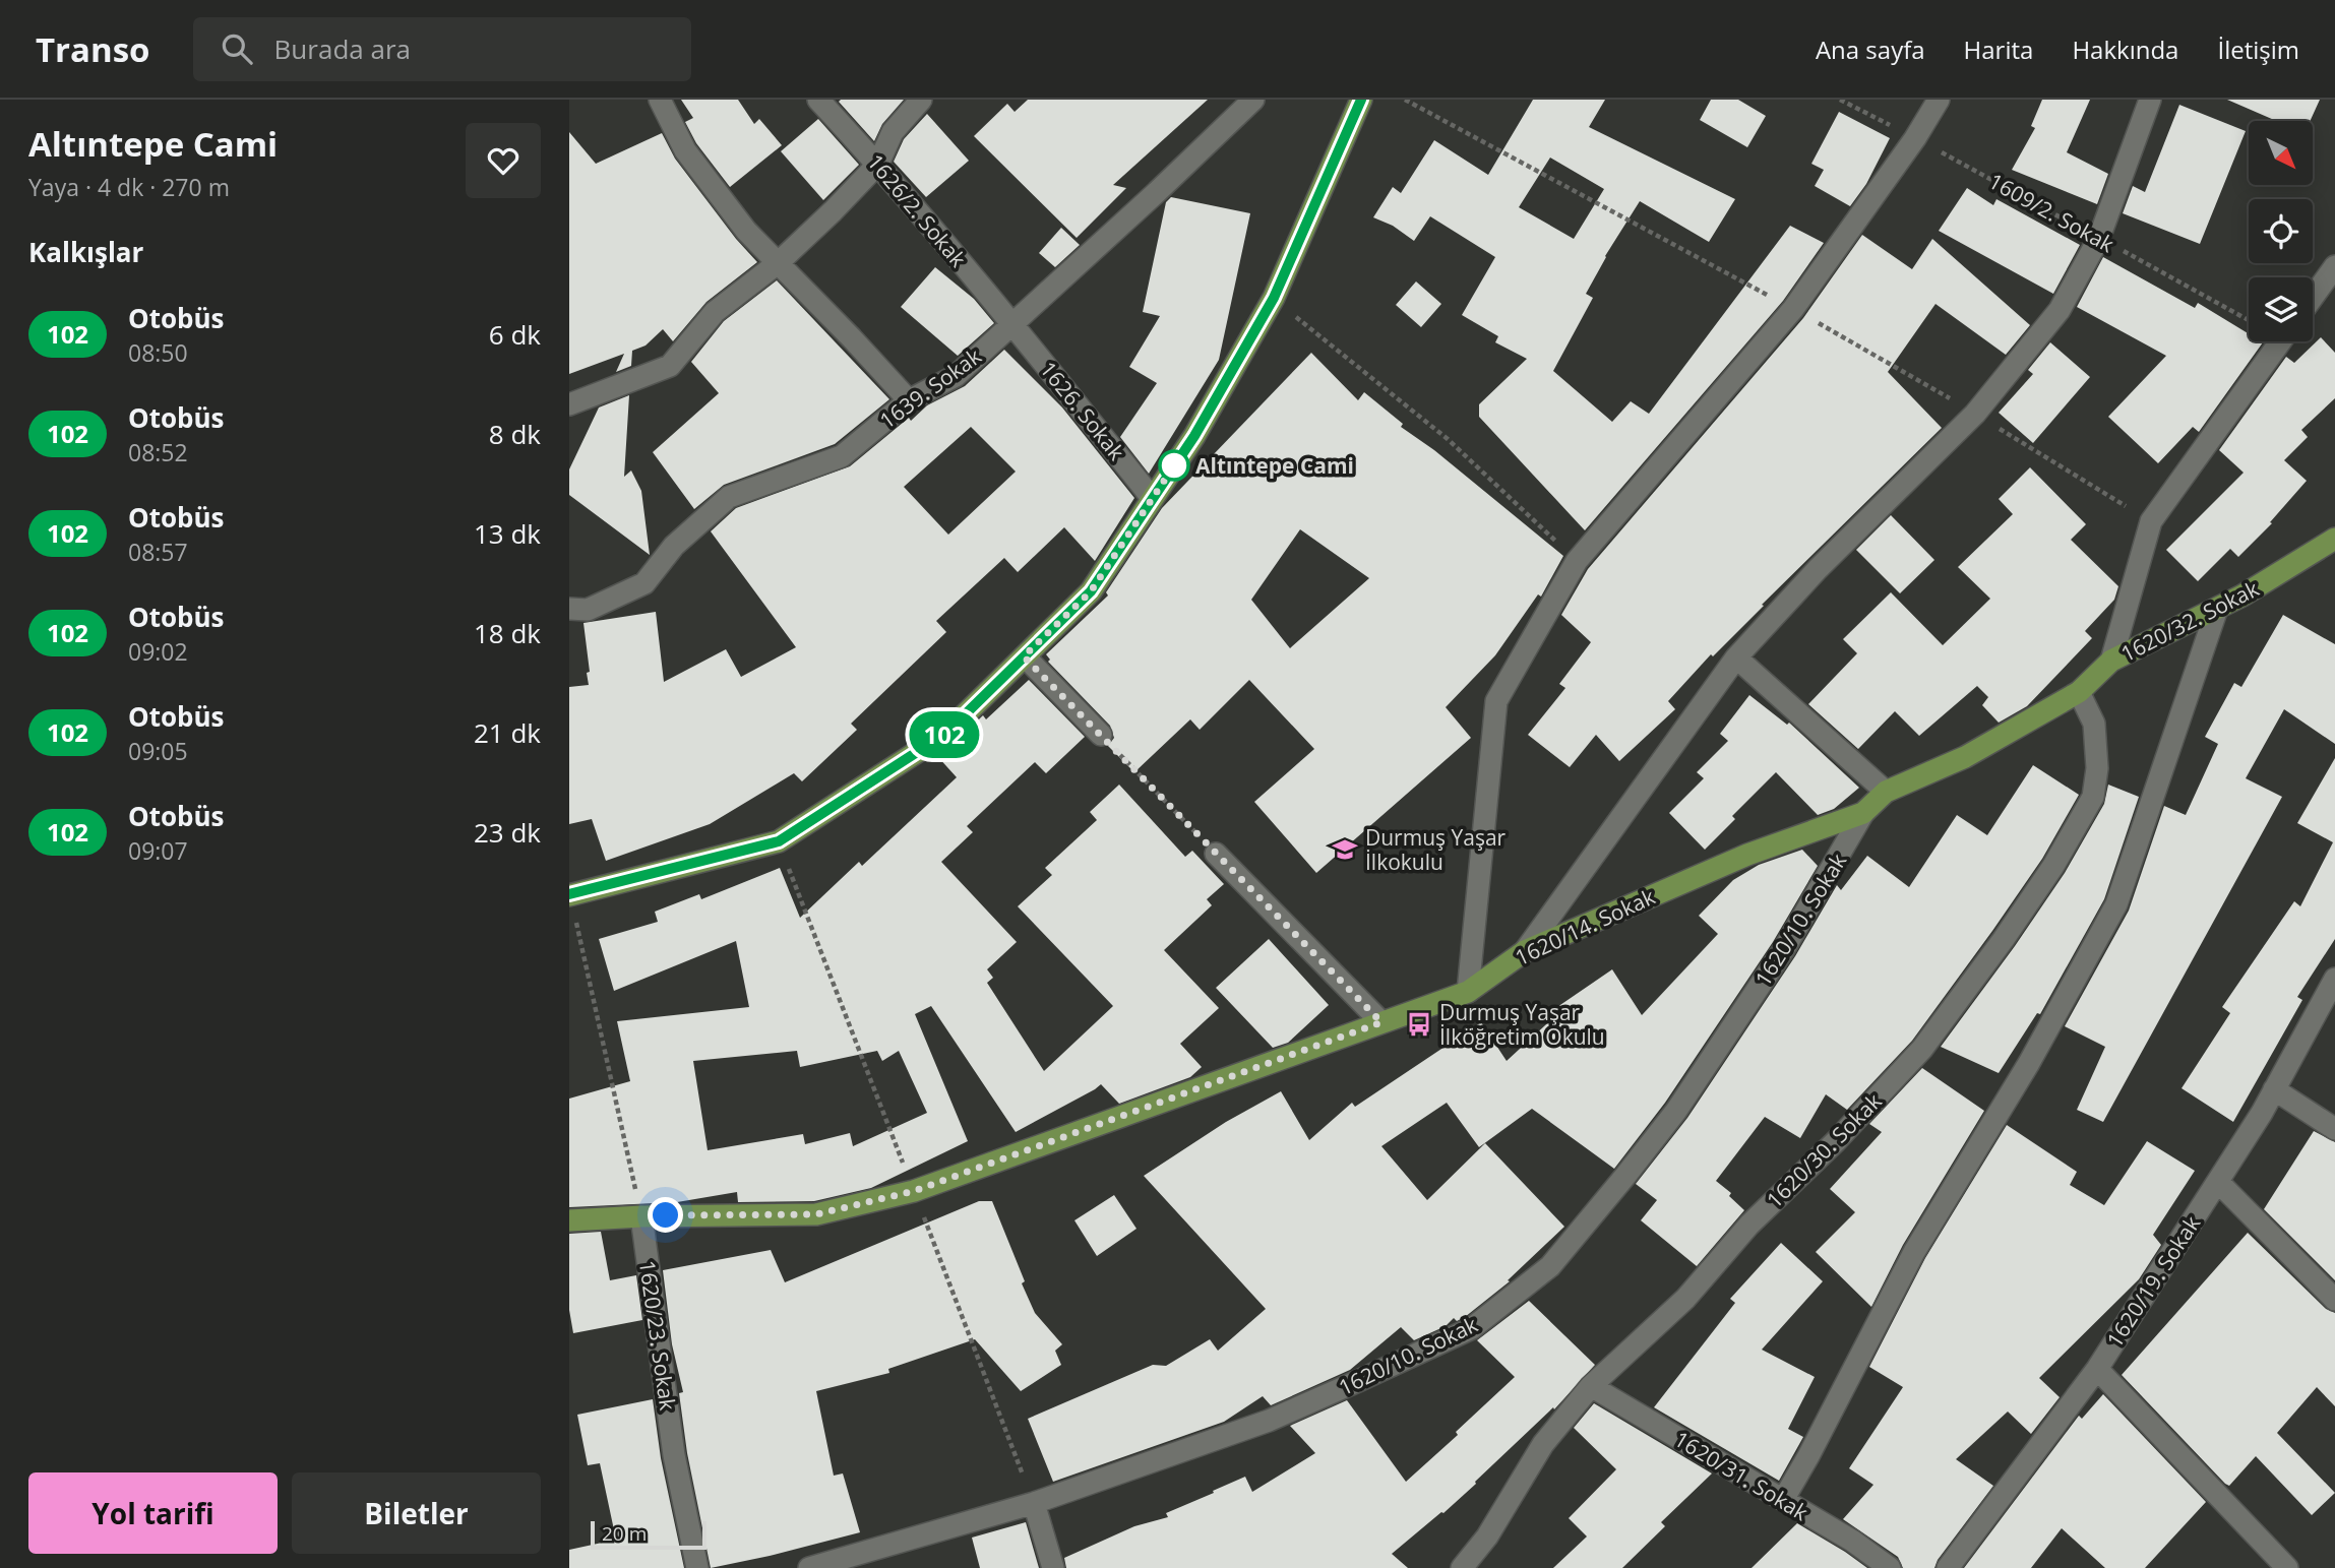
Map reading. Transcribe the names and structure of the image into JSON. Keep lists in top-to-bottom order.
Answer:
{
  "streets": {
    "main road": ["1620/32. Sokak", "1620/14. Sokak"],
    "street": [
      "1626/2. Sokak",
      "1639. Sokak",
      "1626. Sokak",
      "1620/10. Sokak",
      "1620/30. Sokak",
      "1620/19. Sokak",
      "1620/23. Sokak",
      "1620/31. Sokak"
    ],
    "path": ["1609/2. Sokak"]
  },
  "crossings": [
    ["1626/2. Sokak", "1639. Sokak"],
    ["1626/2. Sokak", "1626. Sokak"],
    ["1639. Sokak", "1626. Sokak"],
    ["1620/32. Sokak", "1620/10. Sokak"],
    ["1620/32. Sokak", "1620/14. Sokak"],
    ["1620/32. Sokak", "1620/30. Sokak"],
    ["1620/10. Sokak", "1620/14. Sokak"],
    ["1620/14. Sokak", "1620/23. Sokak"],
    ["1620/30. Sokak", "1620/31. Sokak"]
  ],
  "places": {
    "other": ["Altıntepe Cami"],
    "school or university": ["Durmuş Yaşar İlkokulu"],
    "bus stop": ["Durmuş Yaşar İlköğretim Okulu"]
  },
  "lines": ["bus line 102"],
  "scale_bar": "20 m",
  "north": "bottom right",
  "page": {
    "header": "Transo",
    "search": "Burada ara",
    "nav": [
      "Ana sayfa",
      "Harita",
      "Hakkında",
      "İletişim"
    ],
    "heading": [
      ["Altıntepe Cami", "Yaya · 4 dk · 270 m"],
      "Kalkışlar"
    ],
    "on_map": "102",
    "list": [
      {
        "mark": "102",
        "name": "Otobüs",
        "note": "08:50",
        "value": "6 dk"
      },
      {
        "mark": "102",
        "name": "Otobüs",
        "note": "08:52",
        "value": "8 dk"
      },
      {
        "mark": "102",
        "name": "Otobüs",
        "note": "08:57",
        "value": "13 dk"
      },
      {
        "mark": "102",
        "name": "Otobüs",
        "note": "09:02",
        "value": "18 dk"
      },
      {
        "mark": "102",
        "name": "Otobüs",
        "note": "09:05",
        "value": "21 dk"
      },
      {
        "mark": "102",
        "name": "Otobüs",
        "note": "09:07",
        "value": "23 dk"
      }
    ],
    "buttons": ["Yol tarifi", "Biletler"],
    "scale": "20 m"
  }
}
